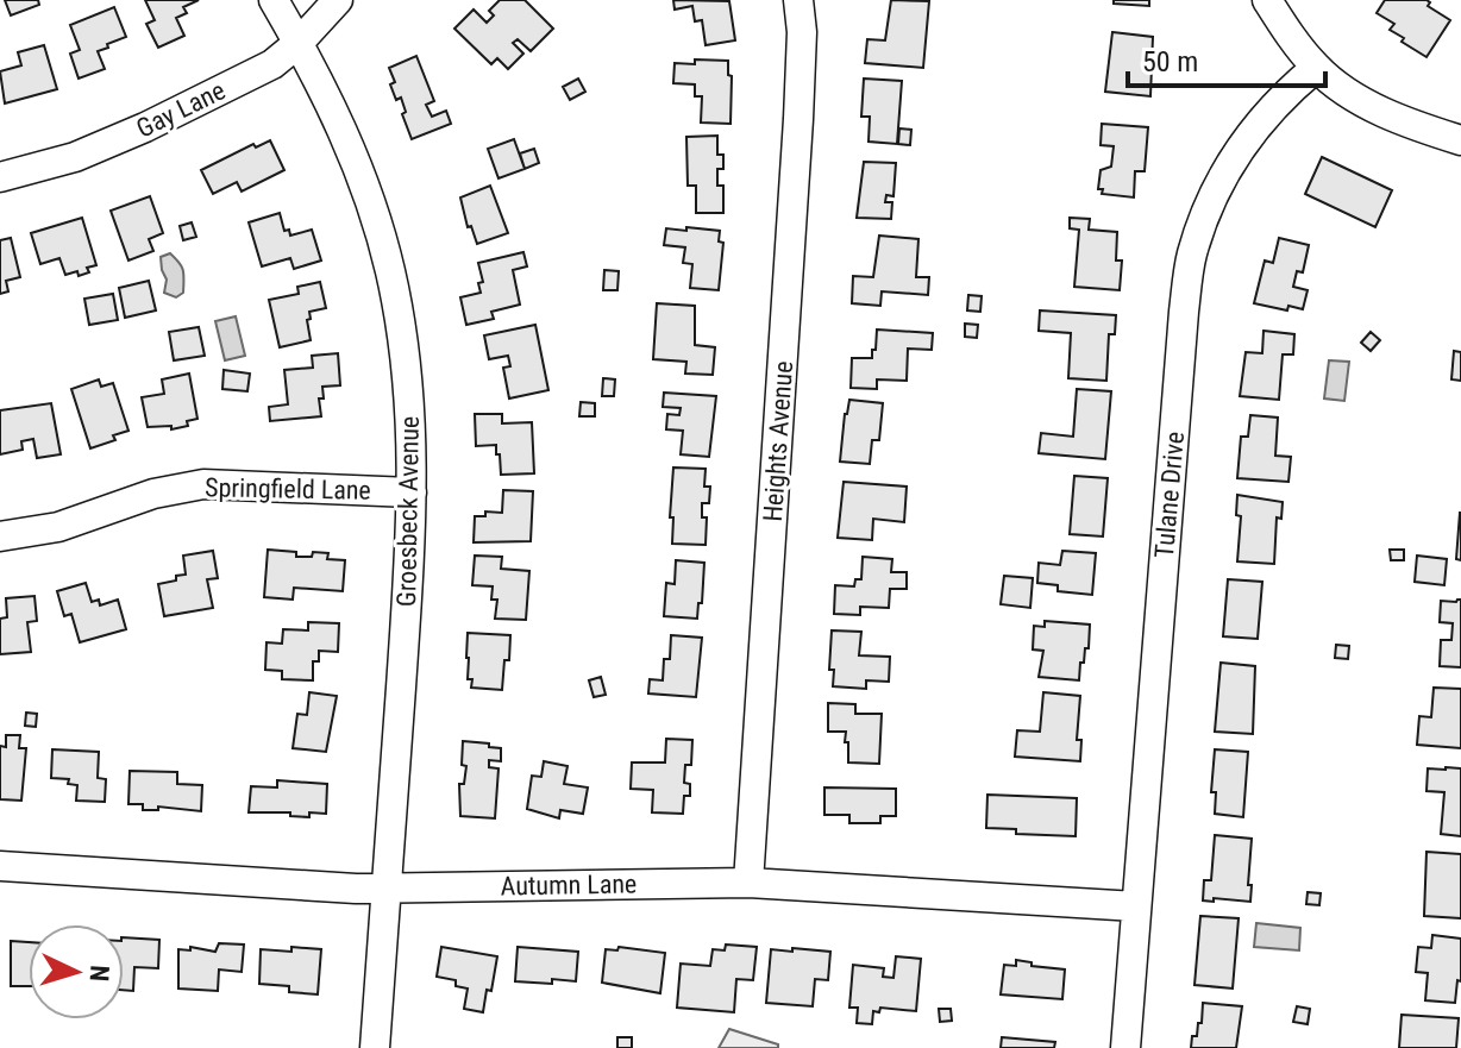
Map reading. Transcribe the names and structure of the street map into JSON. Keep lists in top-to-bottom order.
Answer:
{
  "streets": {
    "street": [
      "Gay Lane",
      "Heights Avenue",
      "Springfield Lane",
      "Tulane Drive",
      "Groesbeck Avenue",
      "Autumn Lane"
    ]
  },
  "crossings": [
    ["Gay Lane", "Groesbeck Avenue"],
    ["Heights Avenue", "Autumn Lane"],
    ["Springfield Lane", "Groesbeck Avenue"],
    ["Tulane Drive", "Autumn Lane"],
    ["Groesbeck Avenue", "Autumn Lane"]
  ],
  "scale_bar": "50 m",
  "north": "right"
}
